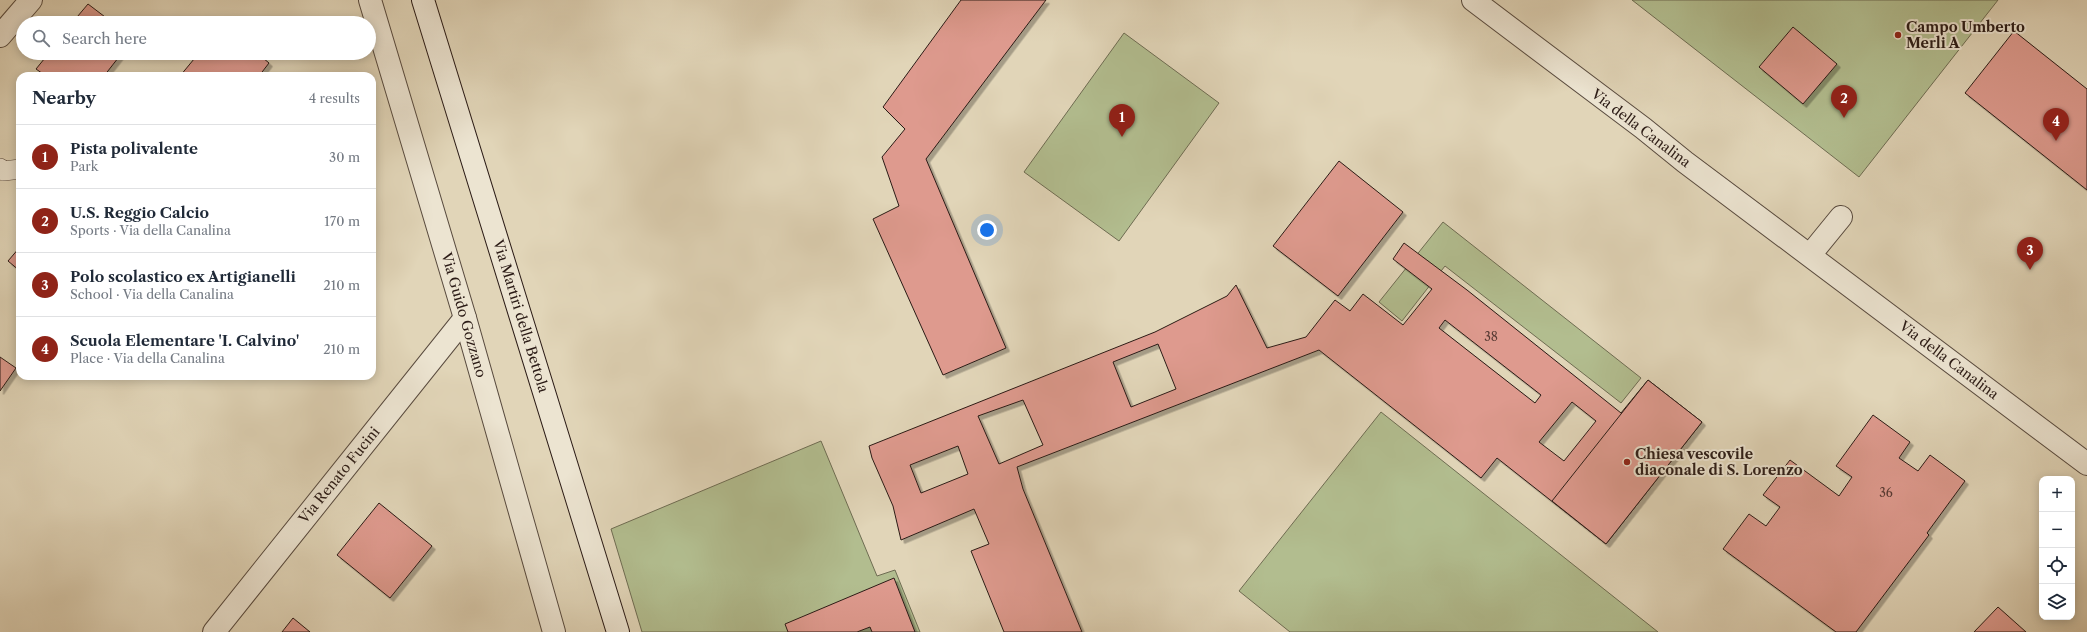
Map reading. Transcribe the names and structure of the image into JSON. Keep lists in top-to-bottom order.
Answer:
{
  "streets": {
    "street": [
      "Via della Canalina",
      "Via Guido Gozzano",
      "Via Martiri della Bettola",
      "Via Renato Fucini"
    ]
  },
  "crossings": [
    ["Via Guido Gozzano", "Via Renato Fucini"]
  ],
  "places": ["Campo Umberto Merli A", "Chiesa vescovile diaconale di S. Lorenzo"],
  "house_numbers": ["38", "36"],
  "page": {
    "search": "Search here",
    "heading": ["Nearby", "4 results"],
    "pins": [
      "2",
      "1",
      "4",
      "3"
    ],
    "list": [
      {
        "mark": "1",
        "name": "Pista polivalente",
        "note": "Park",
        "value": "30 m"
      },
      {
        "mark": "2",
        "name": "U.S. Reggio Calcio",
        "note": "Sports · Via della Canalina",
        "value": "170 m"
      },
      {
        "mark": "3",
        "name": "Polo scolastico ex Artigianelli",
        "note": "School · Via della Canalina",
        "value": "210 m"
      },
      {
        "mark": "4",
        "name": "Scuola Elementare 'I. Calvino'",
        "note": "Place · Via della Canalina",
        "value": "210 m"
      }
    ],
    "map_buttons": ["+", "−"]
  }
}
